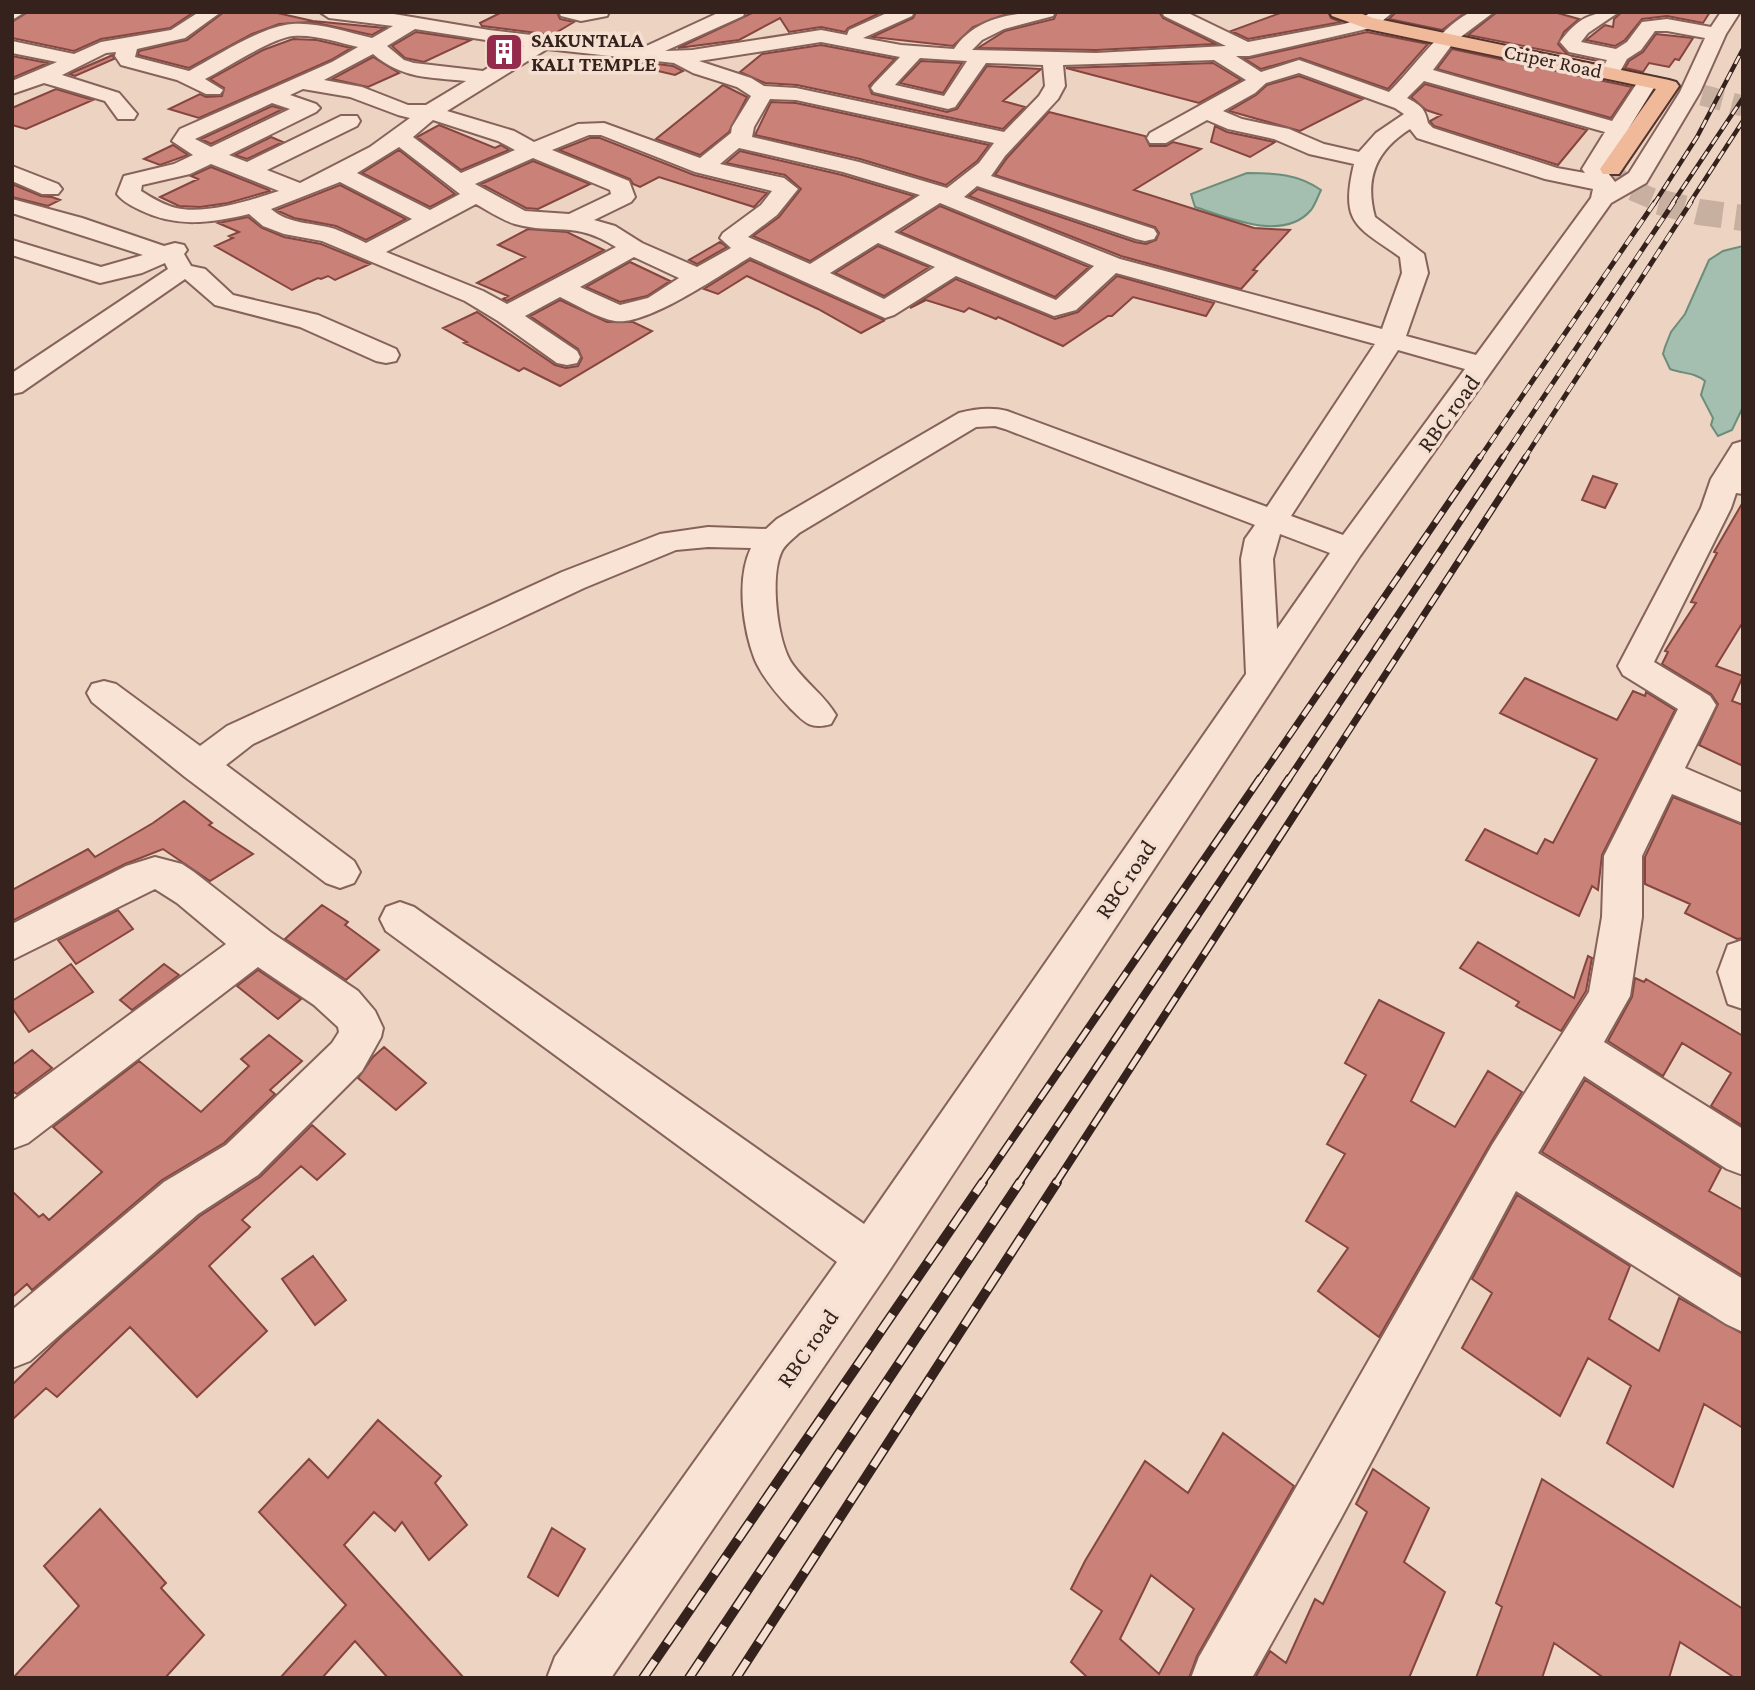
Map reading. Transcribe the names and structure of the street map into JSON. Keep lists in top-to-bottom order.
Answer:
{
  "streets": {
    "main road": ["Criper Road"],
    "street": ["RBC road"]
  },
  "places": {
    "building": ["SAKUNTALA KALI TEMPLE"]
  }
}
